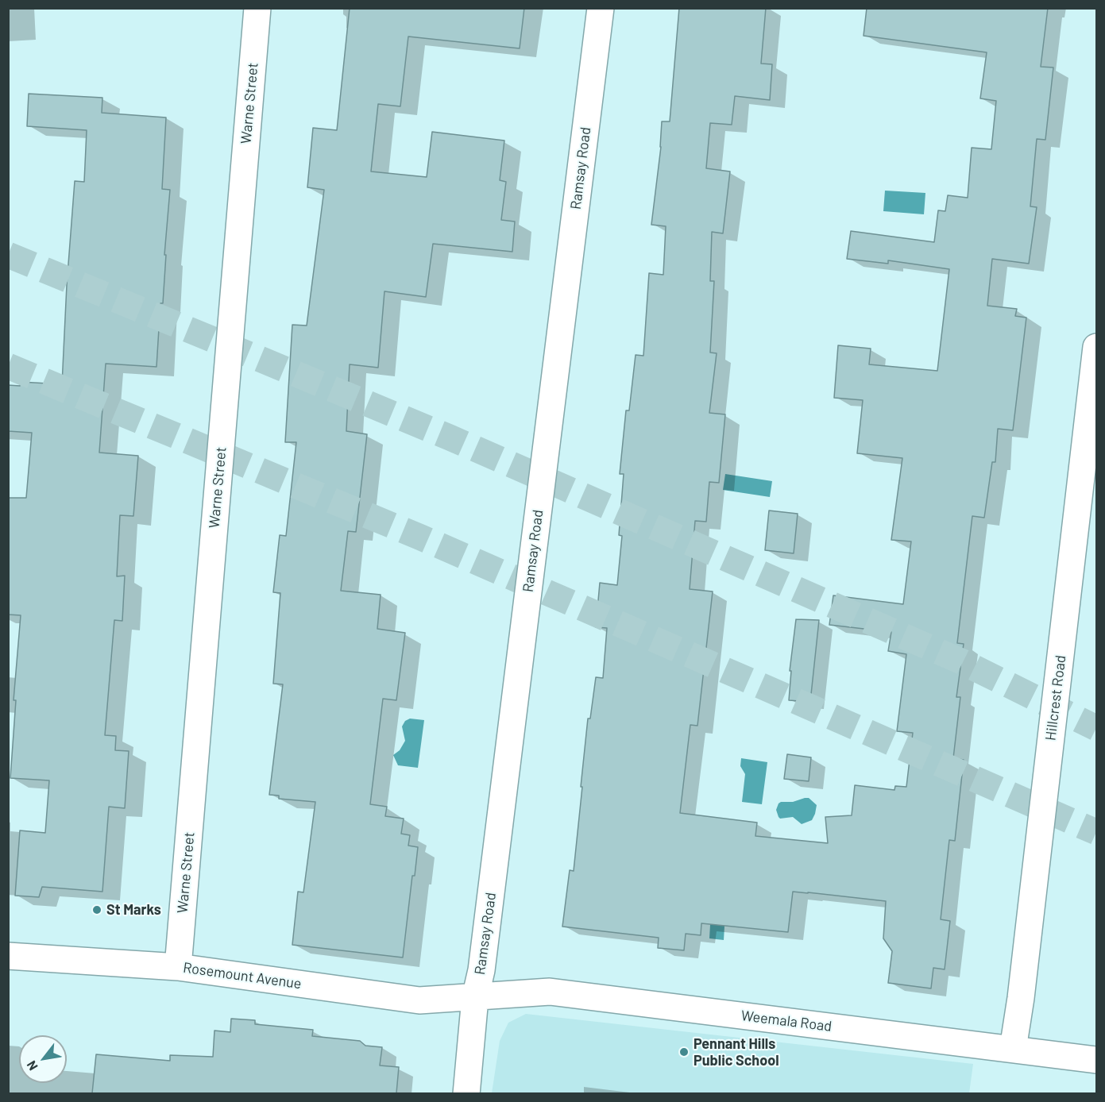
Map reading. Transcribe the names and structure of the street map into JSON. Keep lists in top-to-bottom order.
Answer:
{
  "streets": {
    "street": [
      "Warne Street",
      "Ramsay Road",
      "Hillcrest Road",
      "Rosemount Avenue",
      "Weemala Road"
    ]
  },
  "crossings": [
    ["Warne Street", "Rosemount Avenue"],
    ["Ramsay Road", "Rosemount Avenue"],
    ["Ramsay Road", "Weemala Road"],
    ["Hillcrest Road", "Weemala Road"],
    ["Rosemount Avenue", "Weemala Road"]
  ],
  "places": ["St Marks", "Pennant Hills Public School"],
  "north": "bottom left"
}
